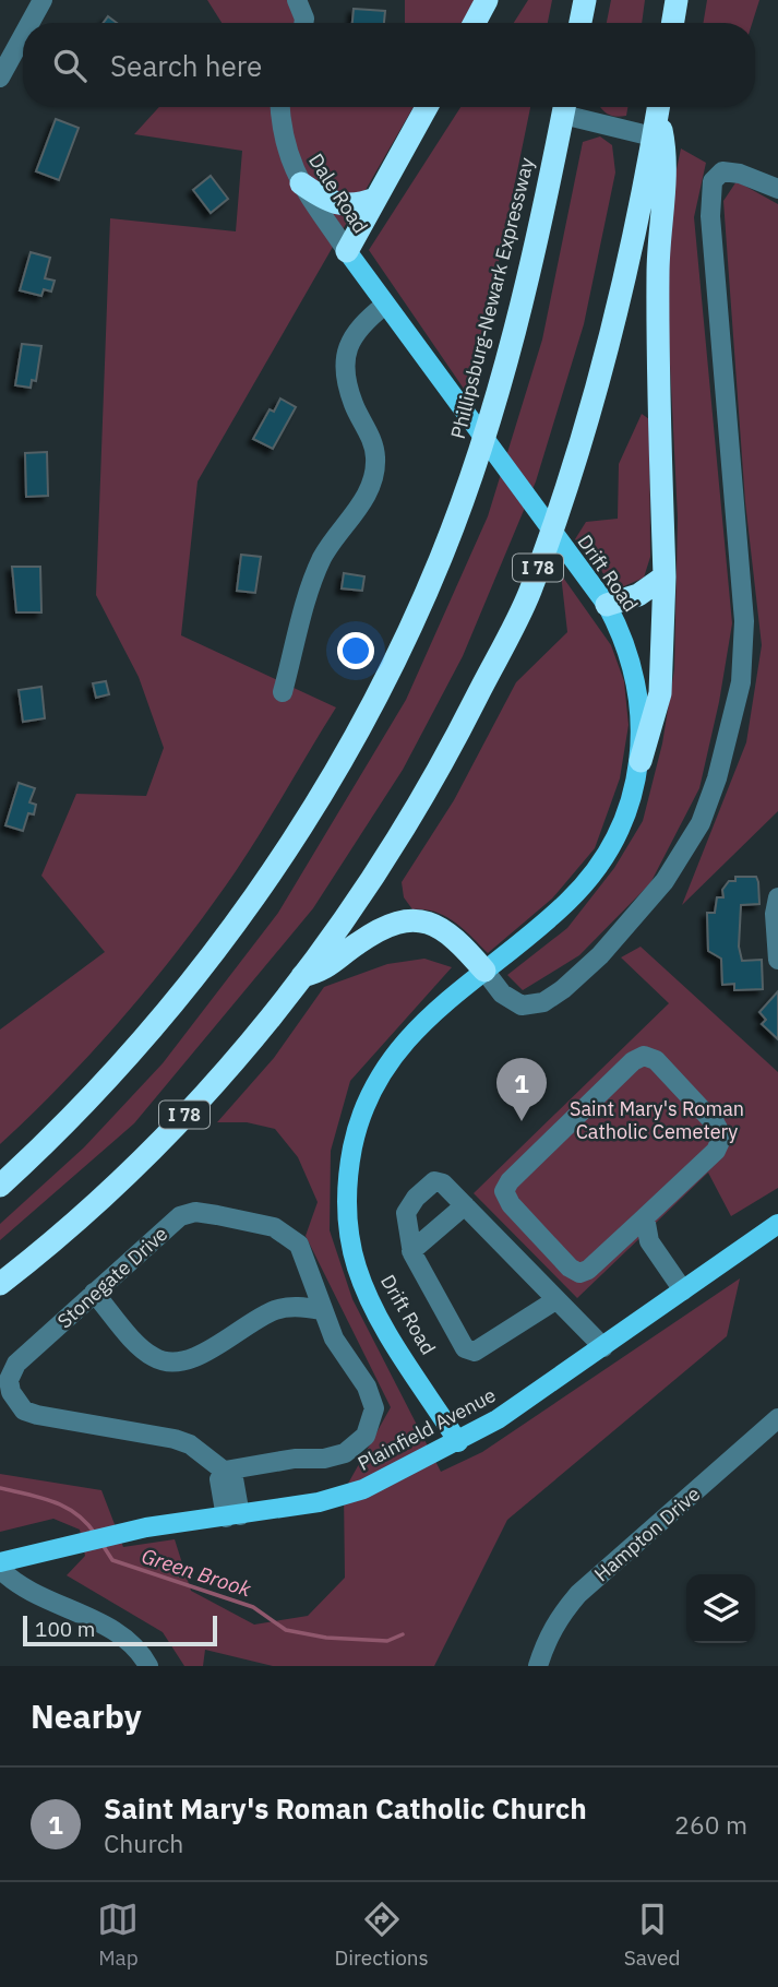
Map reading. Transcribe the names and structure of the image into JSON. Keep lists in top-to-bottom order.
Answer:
{
  "streets": {
    "highway": ["Phillipsburg-Newark Expressway", "I 78"],
    "main road": ["Dale Road", "Drift Road", "Plainfield Avenue"],
    "street": ["Stonegate Drive", "Hampton Drive"]
  },
  "crossings": [
    ["Dale Road", "Drift Road"],
    ["Drift Road", "Plainfield Avenue"]
  ],
  "water": ["Green Brook"],
  "parks": ["Saint Mary's Roman Catholic Cemetery"],
  "scale_bar": "100 m",
  "page": {
    "search": "Search here",
    "pins": "1",
    "scale": "100 m",
    "heading": "Nearby",
    "list": [
      {
        "mark": "1",
        "name": "Saint Mary's Roman Catholic Church",
        "note": "Church",
        "value": "260 m"
      }
    ],
    "nav": ["Map", "Directions", "Saved"]
  }
}
